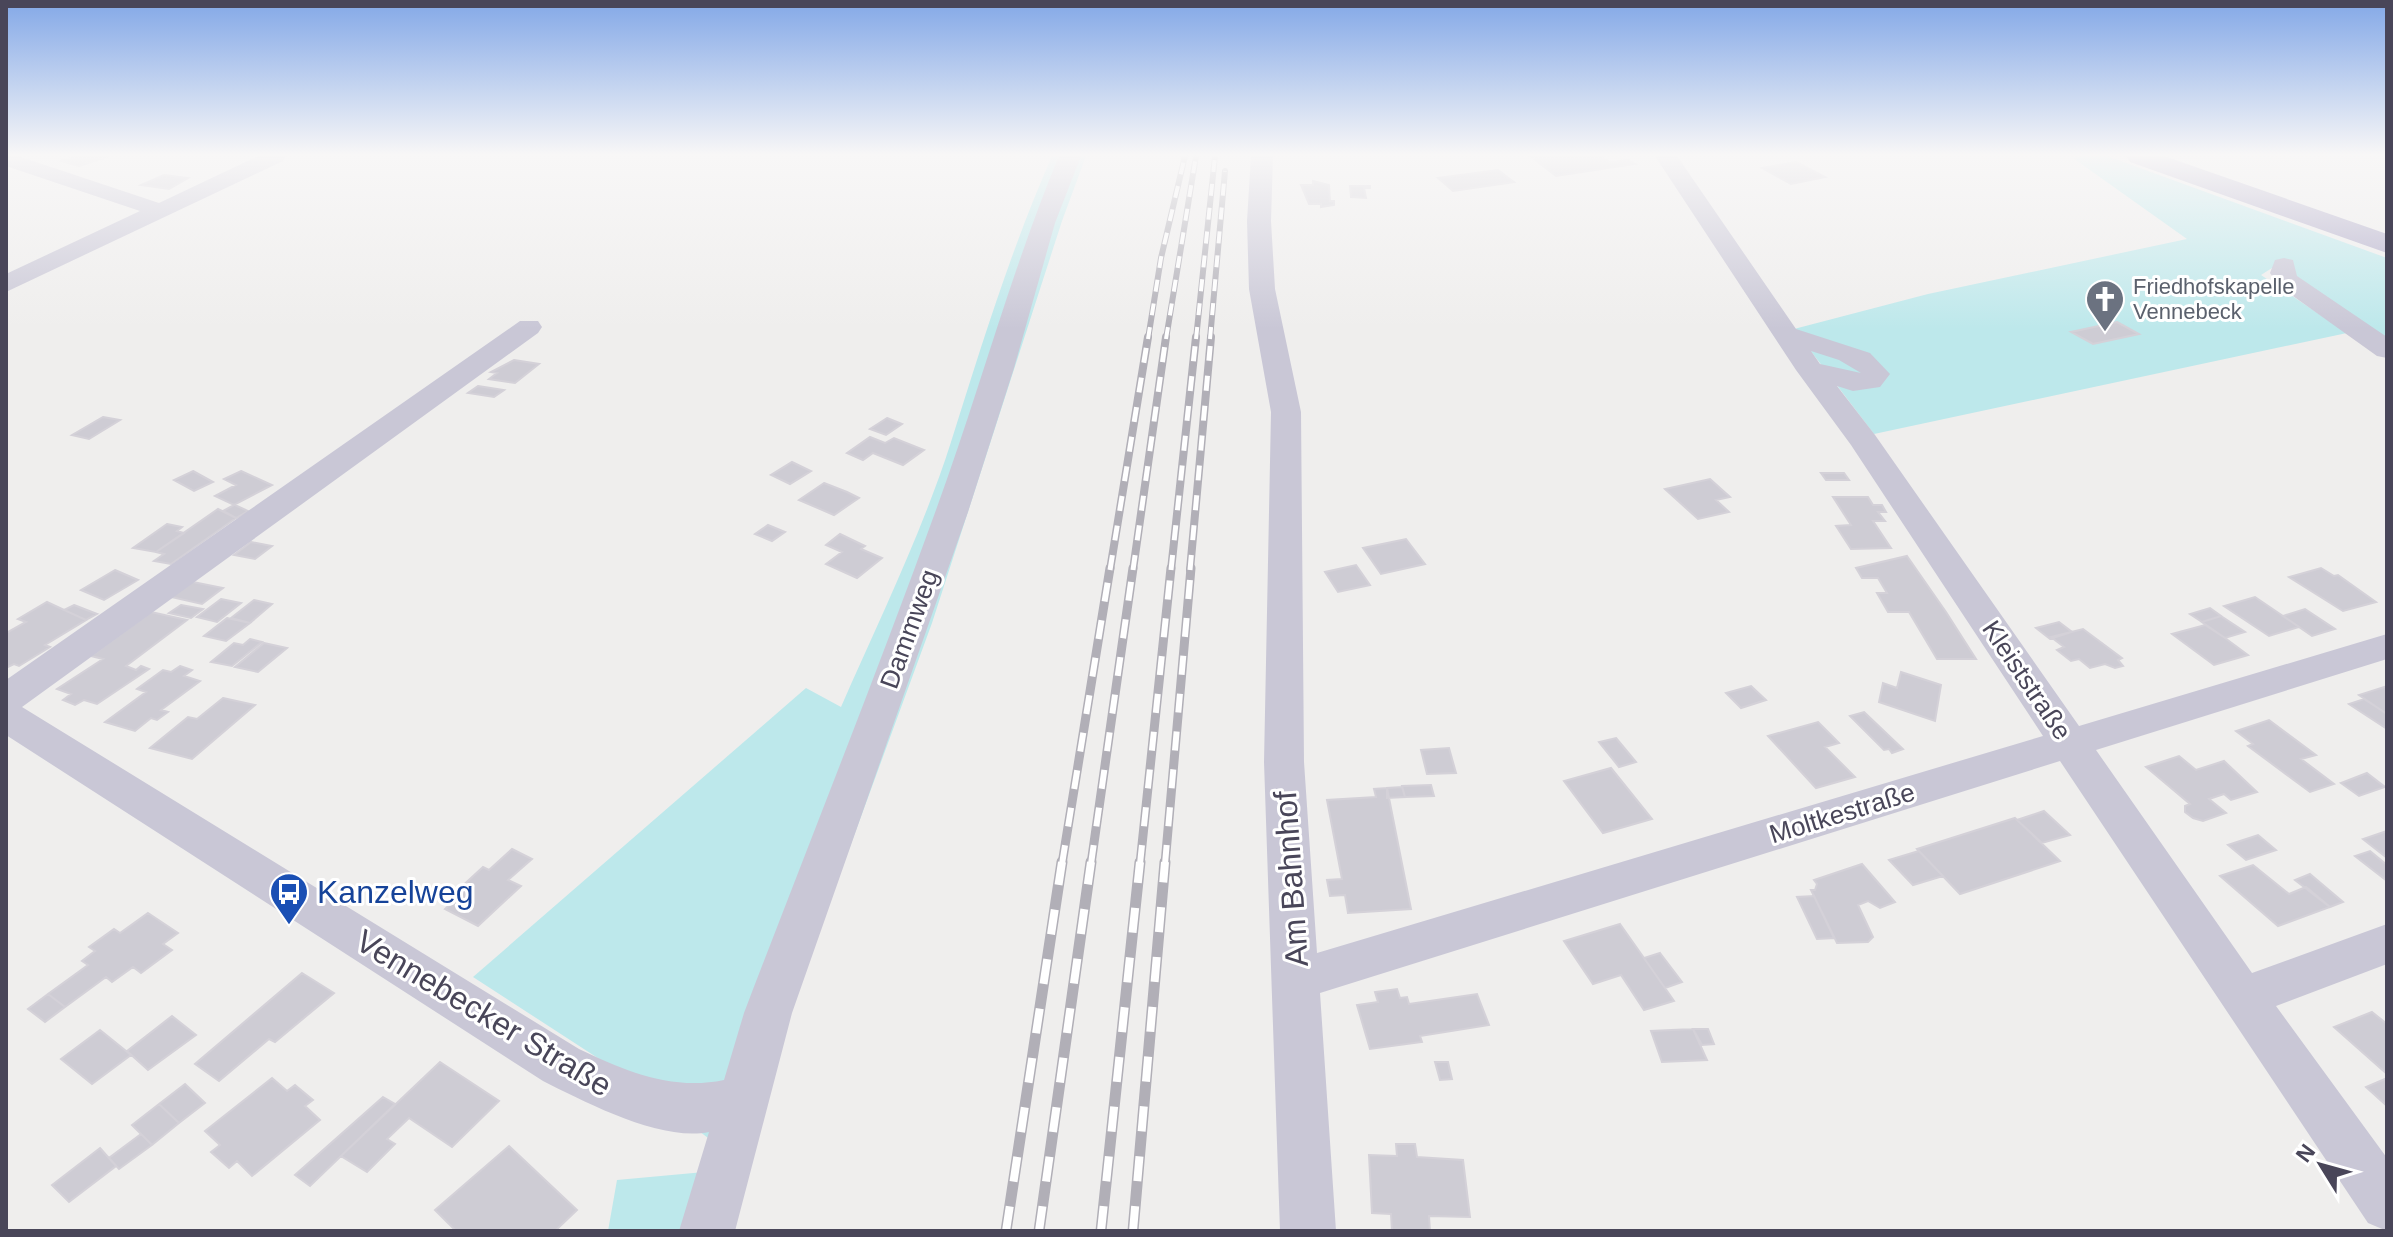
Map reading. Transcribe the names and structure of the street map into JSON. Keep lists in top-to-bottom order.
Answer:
{
  "streets": {
    "street": [
      "Dammweg",
      "Kleiststraße",
      "Moltkestraße",
      "Am Bahnhof",
      "Vennebecker Straße"
    ]
  },
  "crossings": [
    ["Dammweg", "Vennebecker Straße"],
    ["Kleiststraße", "Moltkestraße"],
    ["Moltkestraße", "Am Bahnhof"]
  ],
  "places": {
    "church": ["Friedhofskapelle Vennebeck"],
    "bus stop": ["Kanzelweg"]
  },
  "north": "top left"
}
